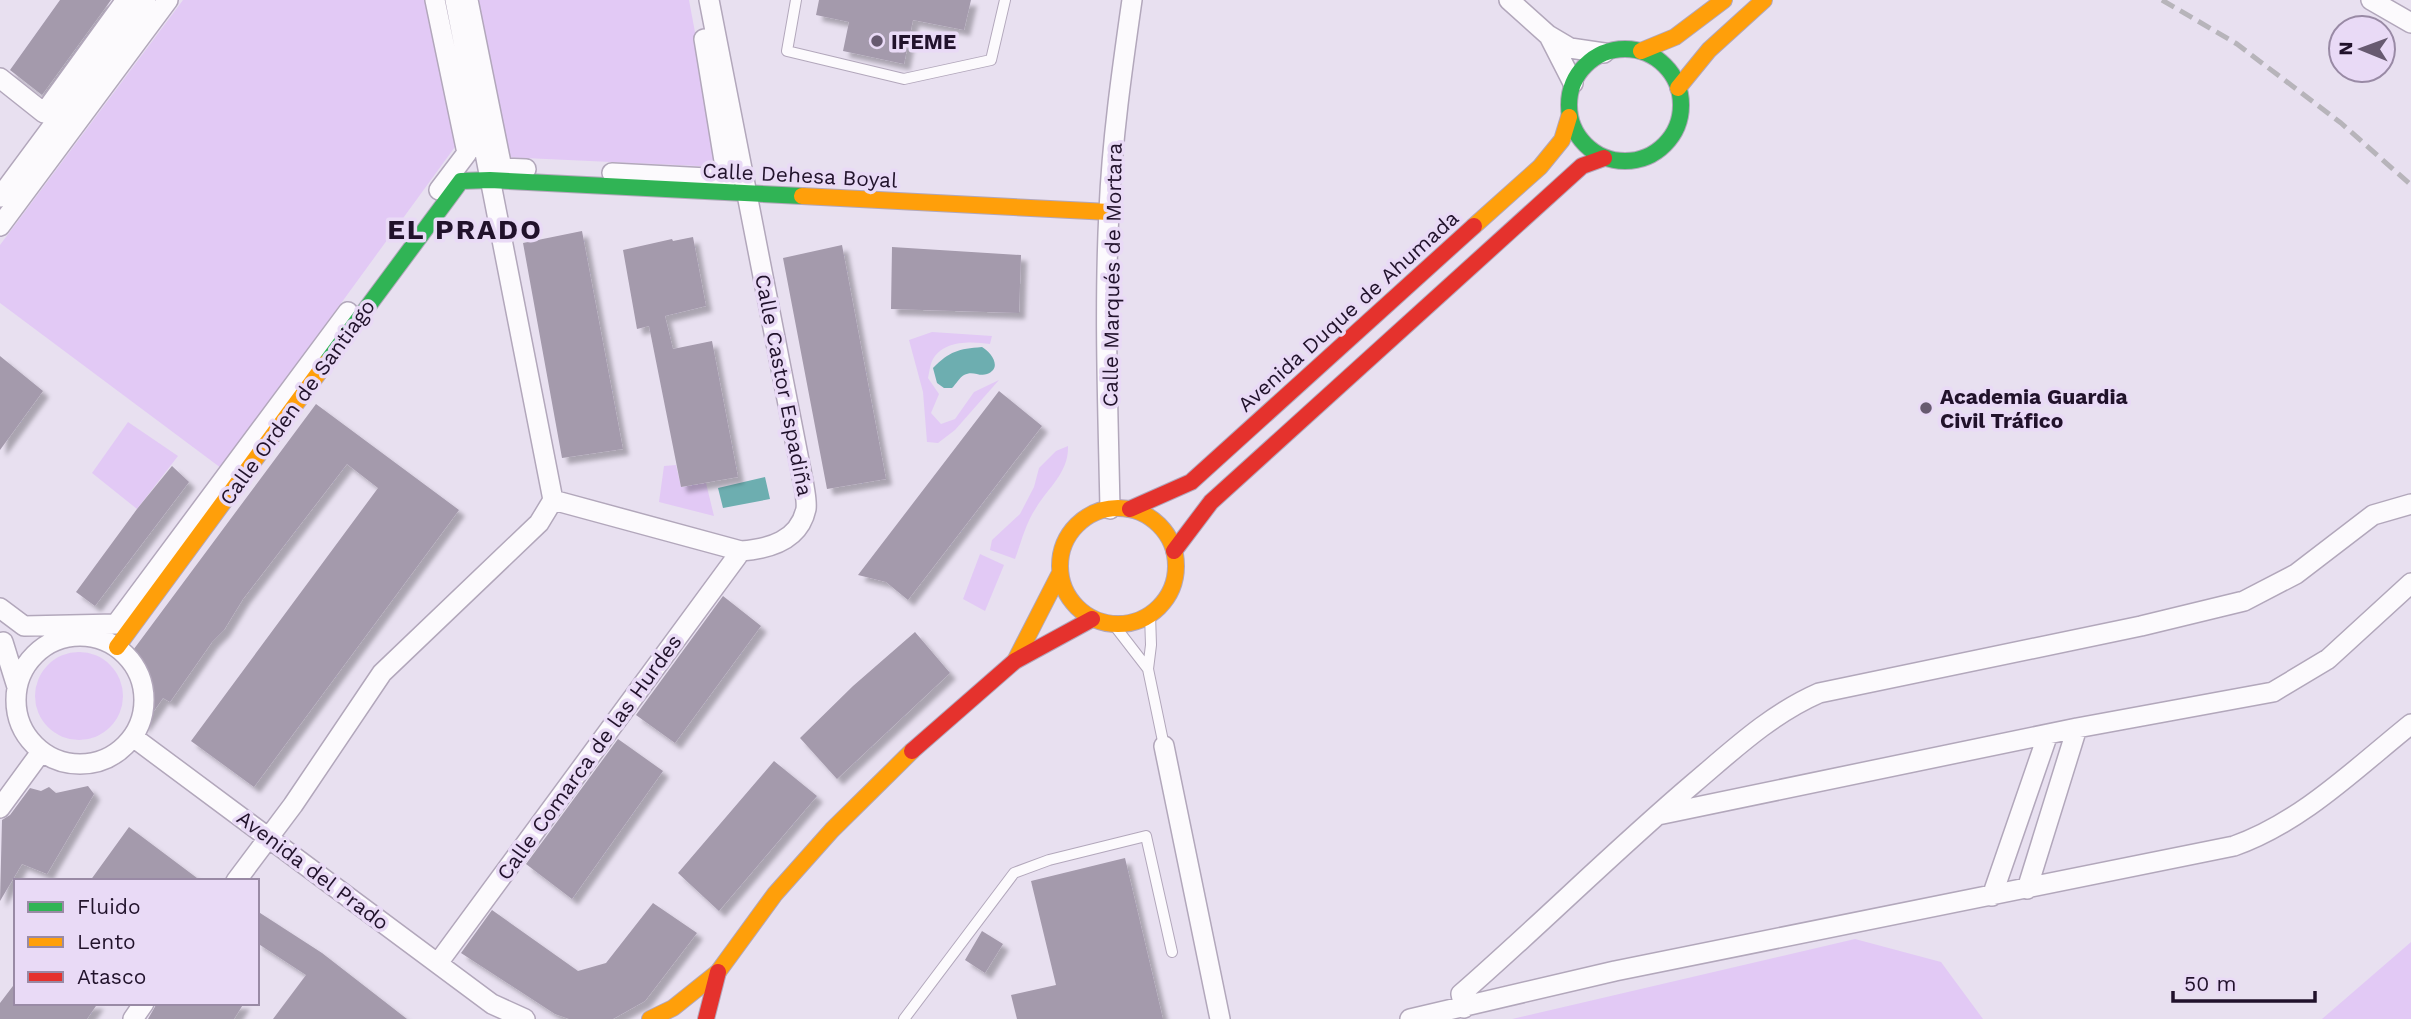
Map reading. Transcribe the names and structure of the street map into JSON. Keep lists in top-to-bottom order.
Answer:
{
  "streets": {
    "main road": ["Calle Dehesa Boyal", "Avenida Duque de Ahumada", "Calle Orden de Santiago"],
    "street": [
      "Calle Marqués de Mortara",
      "Calle Castor Espadiña",
      "Calle Comarca de las Hurdes",
      "Avenida del Prado"
    ]
  },
  "crossings": [
    ["Calle Dehesa Boyal", "Calle Marqués de Mortara"],
    ["Calle Dehesa Boyal", "Calle Castor Espadiña"],
    ["Calle Dehesa Boyal", "Calle Orden de Santiago"],
    ["Calle Marqués de Mortara", "Avenida Duque de Ahumada"],
    ["Calle Castor Espadiña", "Calle Comarca de las Hurdes"],
    ["Calle Orden de Santiago", "Avenida del Prado"],
    ["Calle Comarca de las Hurdes", "Avenida del Prado"]
  ],
  "districts": ["EL PRADO"],
  "places": ["IFEME", "Academia Guardia Civil Tráfico"],
  "legend": ["Fluido", "Lento", "Atasco"],
  "scale_bar": "50 m",
  "north": "left"
}
